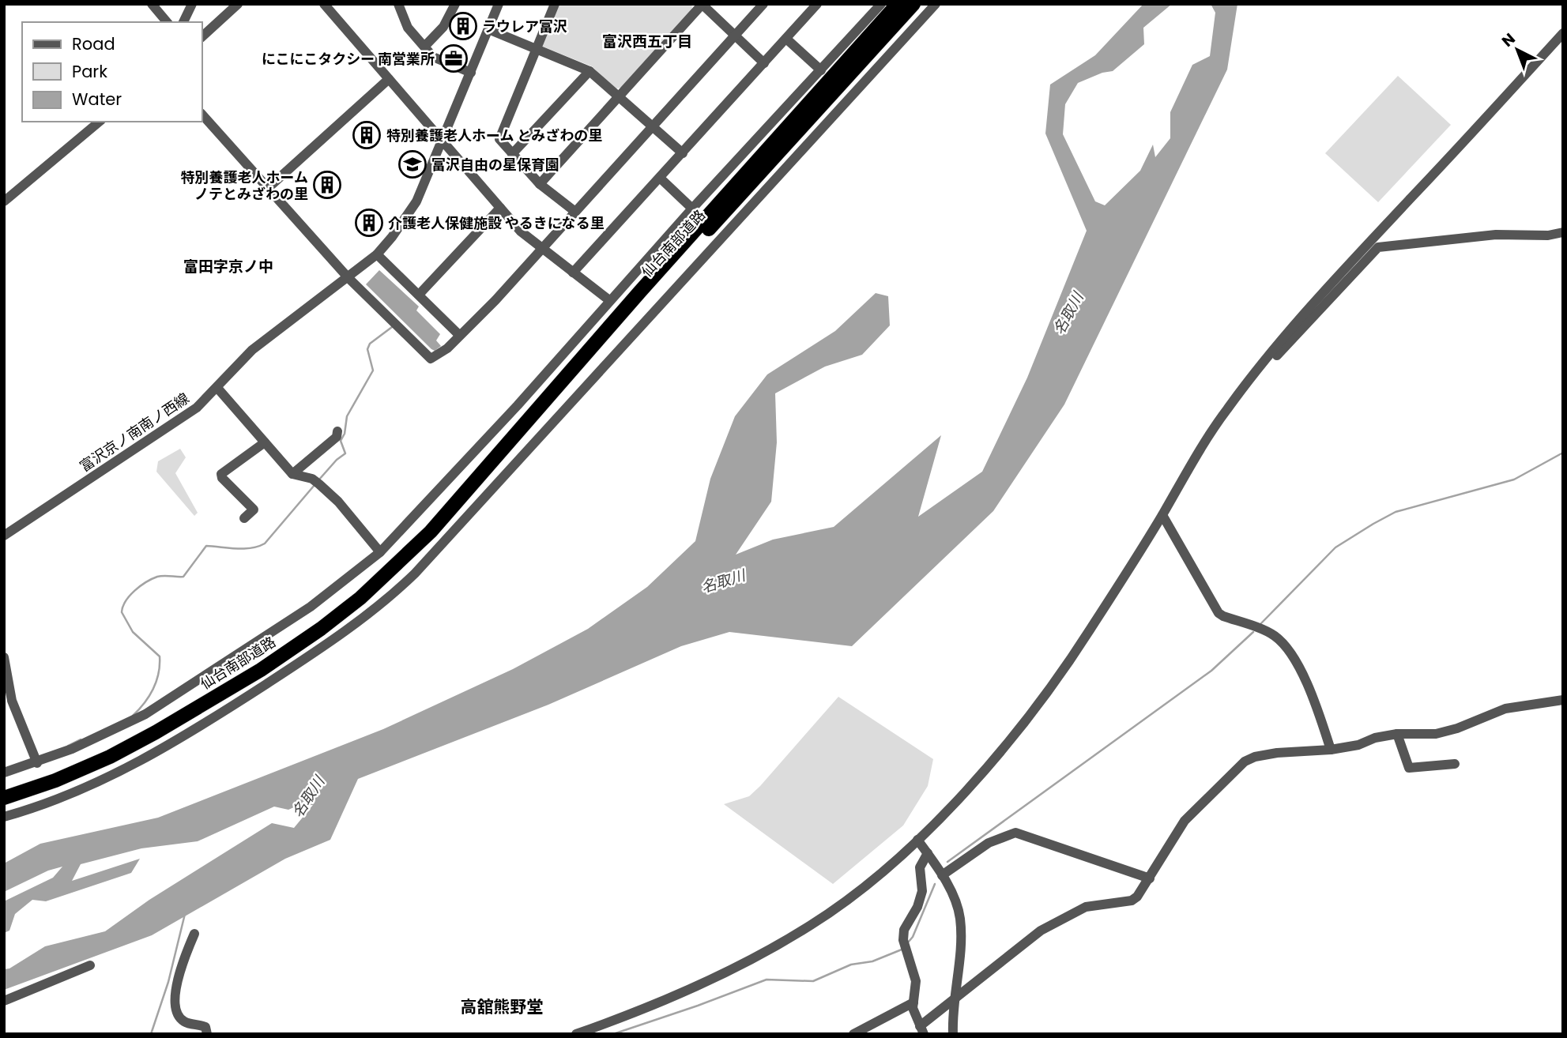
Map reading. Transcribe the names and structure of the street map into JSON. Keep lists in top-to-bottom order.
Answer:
{
  "streets": {
    "highway": ["仙台南部道路"],
    "street": ["富沢京ノ南南ノ西線"]
  },
  "districts": ["富沢西五丁目", "富田字京ノ中", "高舘熊野堂"],
  "water": ["名取川"],
  "places": {
    "building": [
      "ラウレア富沢",
      "特別養護老人ホーム とみざわの里",
      "特別養護老人ホーム ノテとみざわの里",
      "介護老人保健施設 やるきになる里"
    ],
    "office": ["にこにこタクシー 南営業所"],
    "school or university": ["富沢自由の星保育園"]
  },
  "legend": ["Road", "Park", "Water"],
  "north": "top left"
}
